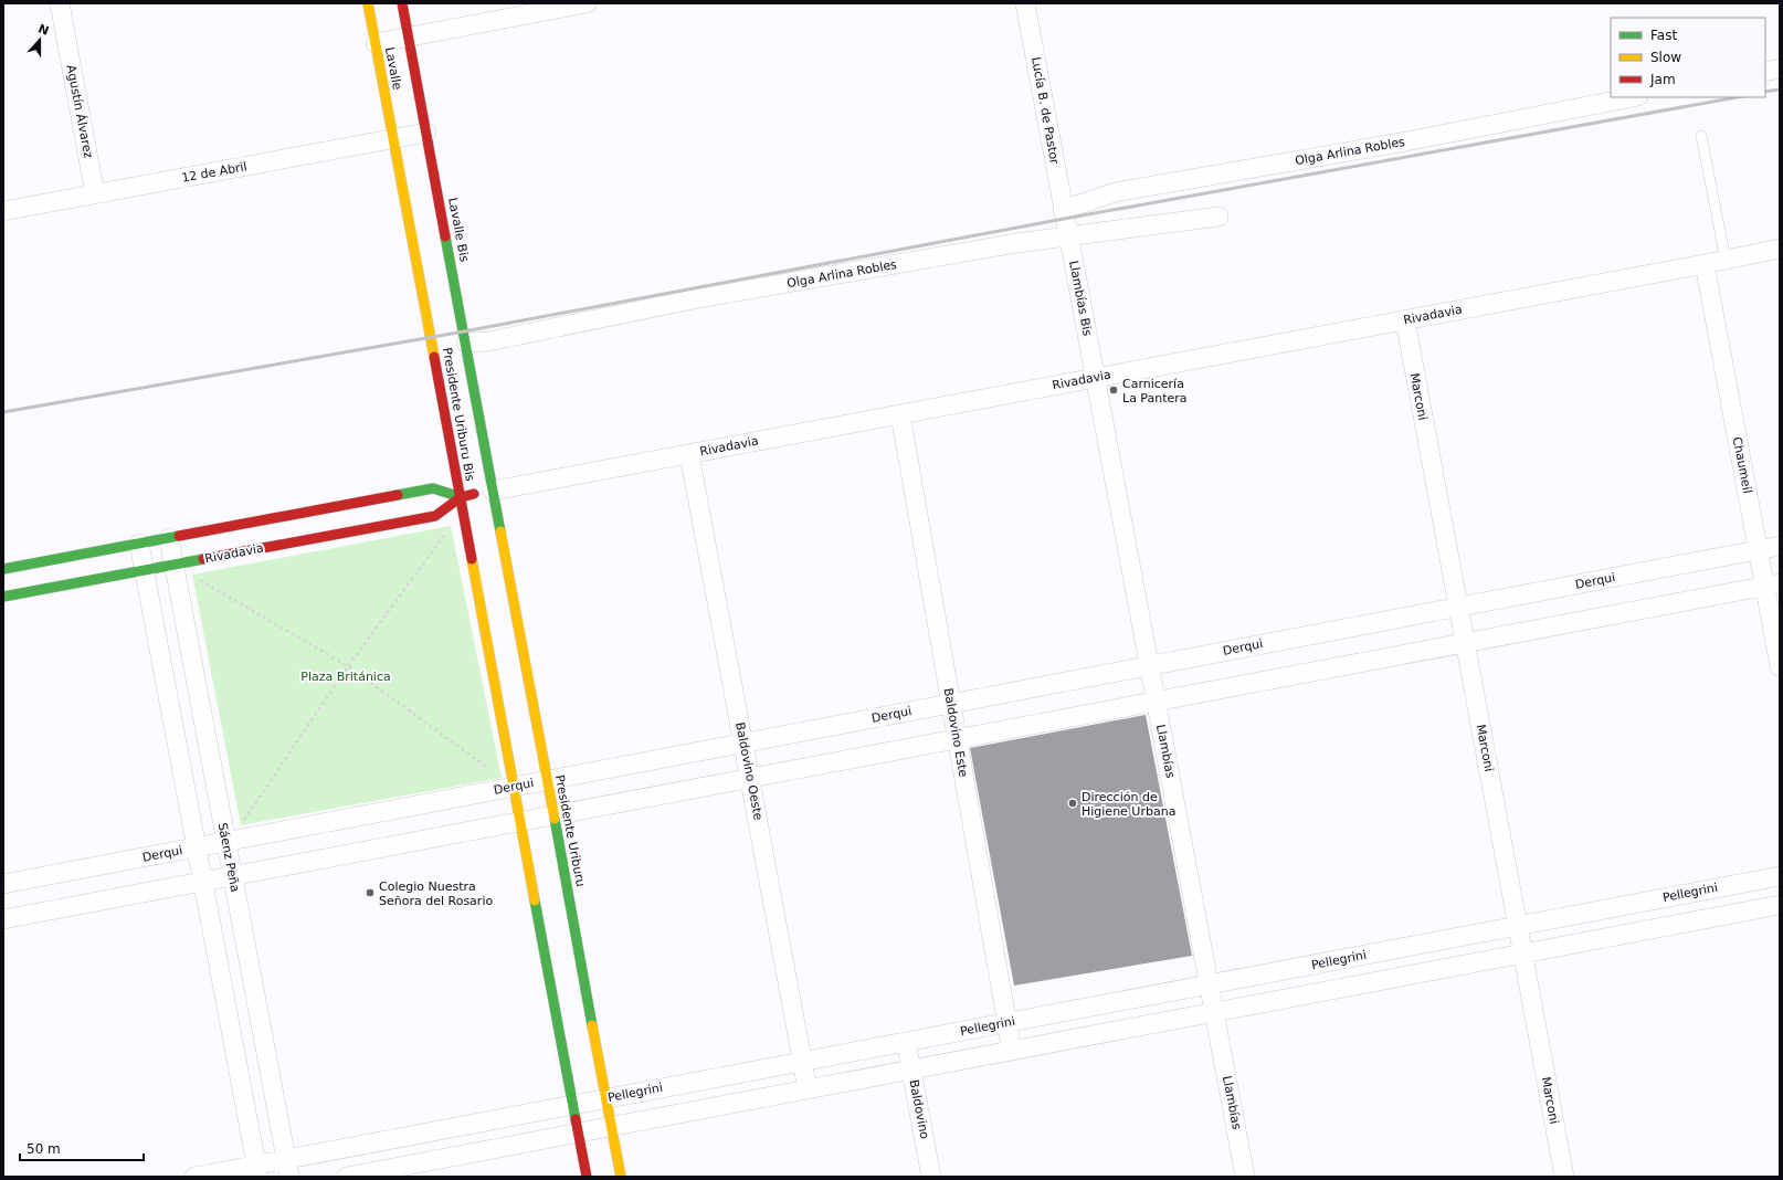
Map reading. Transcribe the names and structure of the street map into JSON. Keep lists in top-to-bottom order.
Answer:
{
  "streets": {
    "street": [
      "Lavalle",
      "Lucía B. de Pastor",
      "Agustín Álvarez",
      "Olga Arlina Robles",
      "12 de Abril",
      "Lavalle Bis",
      "Llambías Bis",
      "Rivadavia",
      "Marconi",
      "Presidente Uriburu Bis",
      "Chaumeil",
      "Derqui",
      "Baldovino Este",
      "Llambías",
      "Baldovino Oeste",
      "Presidente Uriburu",
      "Sáenz Peña",
      "Pellegrini",
      "Baldovino"
    ]
  },
  "crossings": [
    ["Lavalle", "12 de Abril"],
    ["Lavalle", "Lavalle Bis"],
    ["Lavalle", "Presidente Uriburu Bis"],
    ["Lucía B. de Pastor", "Olga Arlina Robles"],
    ["Lucía B. de Pastor", "Llambías Bis"],
    ["Agustín Álvarez", "12 de Abril"],
    ["Olga Arlina Robles", "Lavalle Bis"],
    ["Olga Arlina Robles", "Llambías Bis"],
    ["Olga Arlina Robles", "Presidente Uriburu Bis"],
    ["12 de Abril", "Lavalle Bis"],
    ["12 de Abril", "Presidente Uriburu Bis"],
    ["Lavalle Bis", "Presidente Uriburu Bis"],
    ["Llambías Bis", "Rivadavia"],
    ["Llambías Bis", "Llambías"],
    ["Rivadavia", "Marconi"],
    ["Rivadavia", "Presidente Uriburu Bis"],
    ["Rivadavia", "Chaumeil"],
    ["Rivadavia", "Baldovino Este"],
    ["Rivadavia", "Llambías"],
    ["Rivadavia", "Baldovino Oeste"],
    ["Rivadavia", "Presidente Uriburu"],
    ["Rivadavia", "Sáenz Peña"],
    ["Marconi", "Derqui"],
    ["Marconi", "Pellegrini"],
    ["Presidente Uriburu Bis", "Presidente Uriburu"],
    ["Chaumeil", "Derqui"],
    ["Derqui", "Baldovino Este"],
    ["Derqui", "Llambías"],
    ["Derqui", "Baldovino Oeste"],
    ["Derqui", "Presidente Uriburu"],
    ["Derqui", "Sáenz Peña"],
    ["Baldovino Este", "Pellegrini"],
    ["Llambías", "Pellegrini"],
    ["Baldovino Oeste", "Pellegrini"],
    ["Presidente Uriburu", "Pellegrini"],
    ["Sáenz Peña", "Pellegrini"],
    ["Pellegrini", "Baldovino"]
  ],
  "parks": ["Plaza Británica"],
  "places": ["Carnicería La Pantera", "Dirección de Higiene Urbana", "Colegio Nuestra Señora del Rosario"],
  "legend": ["Fast", "Slow", "Jam"],
  "scale_bar": "50 m",
  "north": "top"
}
